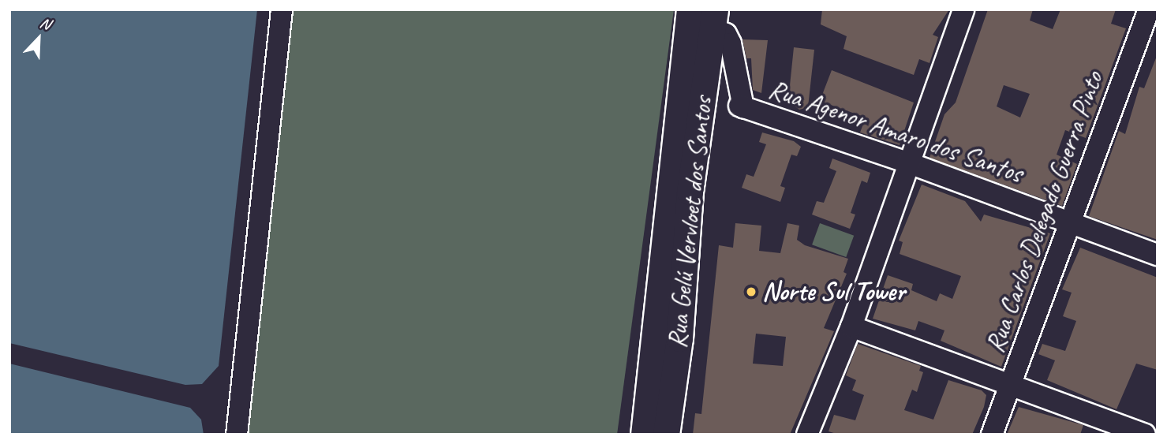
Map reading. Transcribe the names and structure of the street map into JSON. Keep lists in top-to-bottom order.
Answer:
{
  "streets": {
    "main road": ["Rua Gelú Vervloet dos Santos"],
    "street": ["Rua Agenor Amaro dos Santos", "Rua Carlos Delegado Guerra Pinto"]
  },
  "crossings": [
    ["Rua Agenor Amaro dos Santos", "Rua Carlos Delegado Guerra Pinto"],
    ["Rua Agenor Amaro dos Santos", "Rua Gelú Vervloet dos Santos"]
  ],
  "places": ["Norte Sul Tower"],
  "north": "top right"
}
